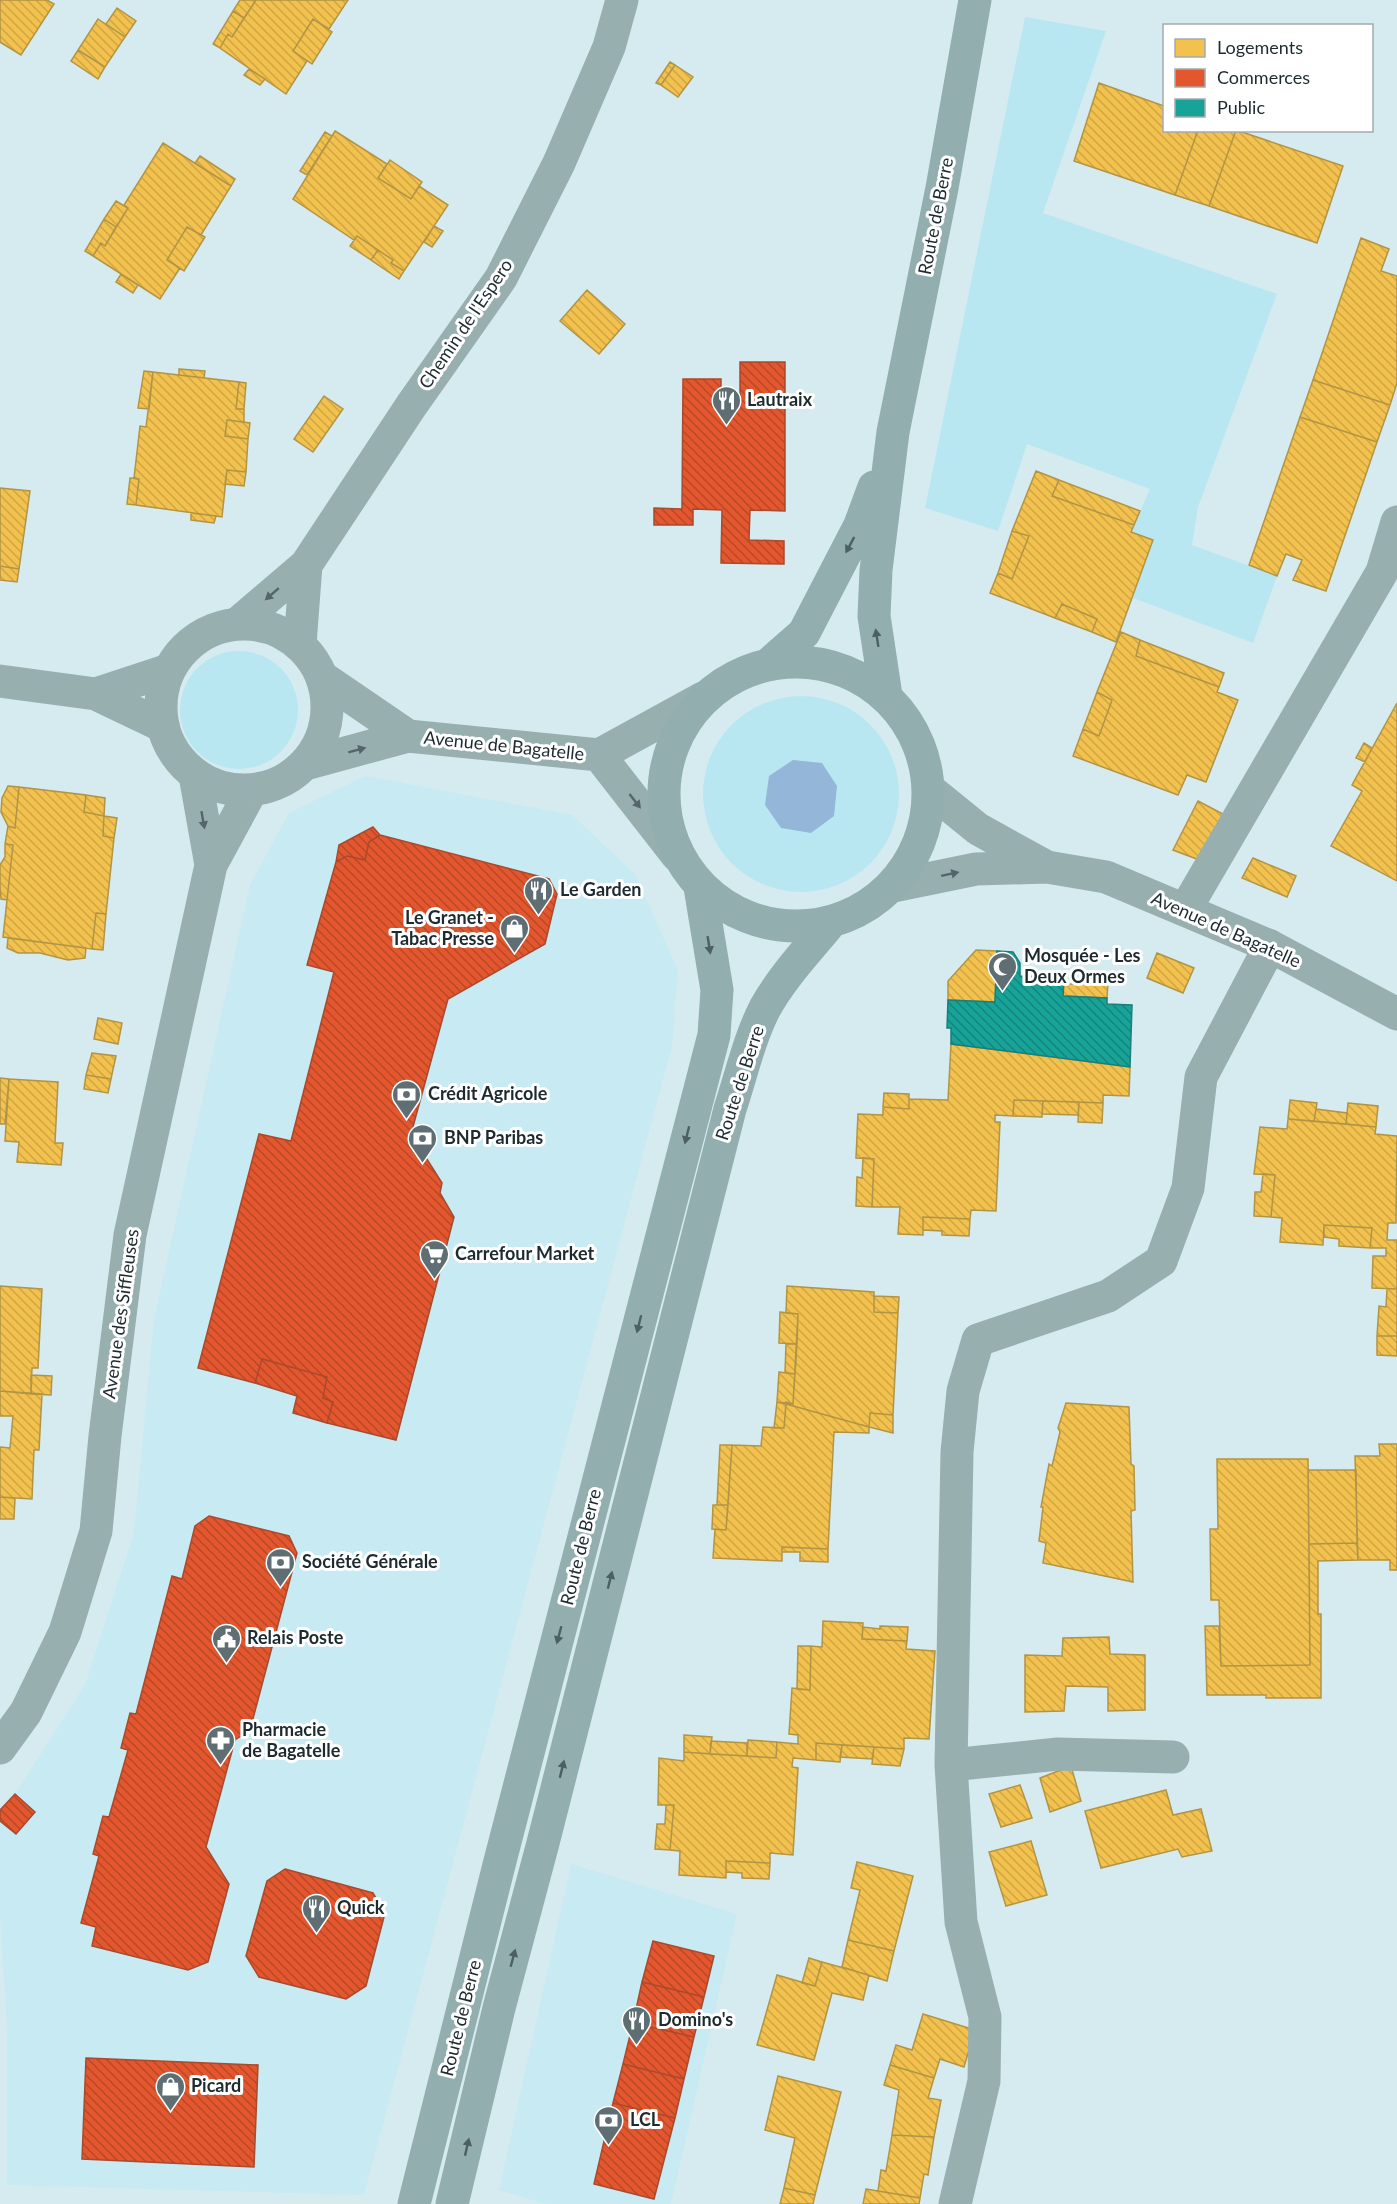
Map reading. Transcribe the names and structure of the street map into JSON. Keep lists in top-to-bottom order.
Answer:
{
  "streets": {
    "main road": ["Route de Berre"],
    "street": ["Chemin de l'Espero", "Avenue de Bagatelle", "Avenue des Siffleuses"]
  },
  "crossings": [
    ["Chemin de l'Espero", "Avenue de Bagatelle"],
    ["Chemin de l'Espero", "Avenue des Siffleuses"],
    ["Avenue de Bagatelle", "Avenue des Siffleuses"]
  ],
  "places": {
    "restaurant": [
      "Lautraix",
      "Le Garden",
      "Quick",
      "Domino's"
    ],
    "shop": ["Le Granet - Tabac Presse", "Picard"],
    "mosque": ["Mosquée - Les Deux Ormes"],
    "bank": [
      "Crédit Agricole",
      "BNP Paribas",
      "Société Générale",
      "LCL"
    ],
    "supermarket": ["Carrefour Market"],
    "public building": ["Relais Poste"],
    "pharmacy": ["Pharmacie de Bagatelle"]
  },
  "legend": ["Logements", "Commerces", "Public"]
}
